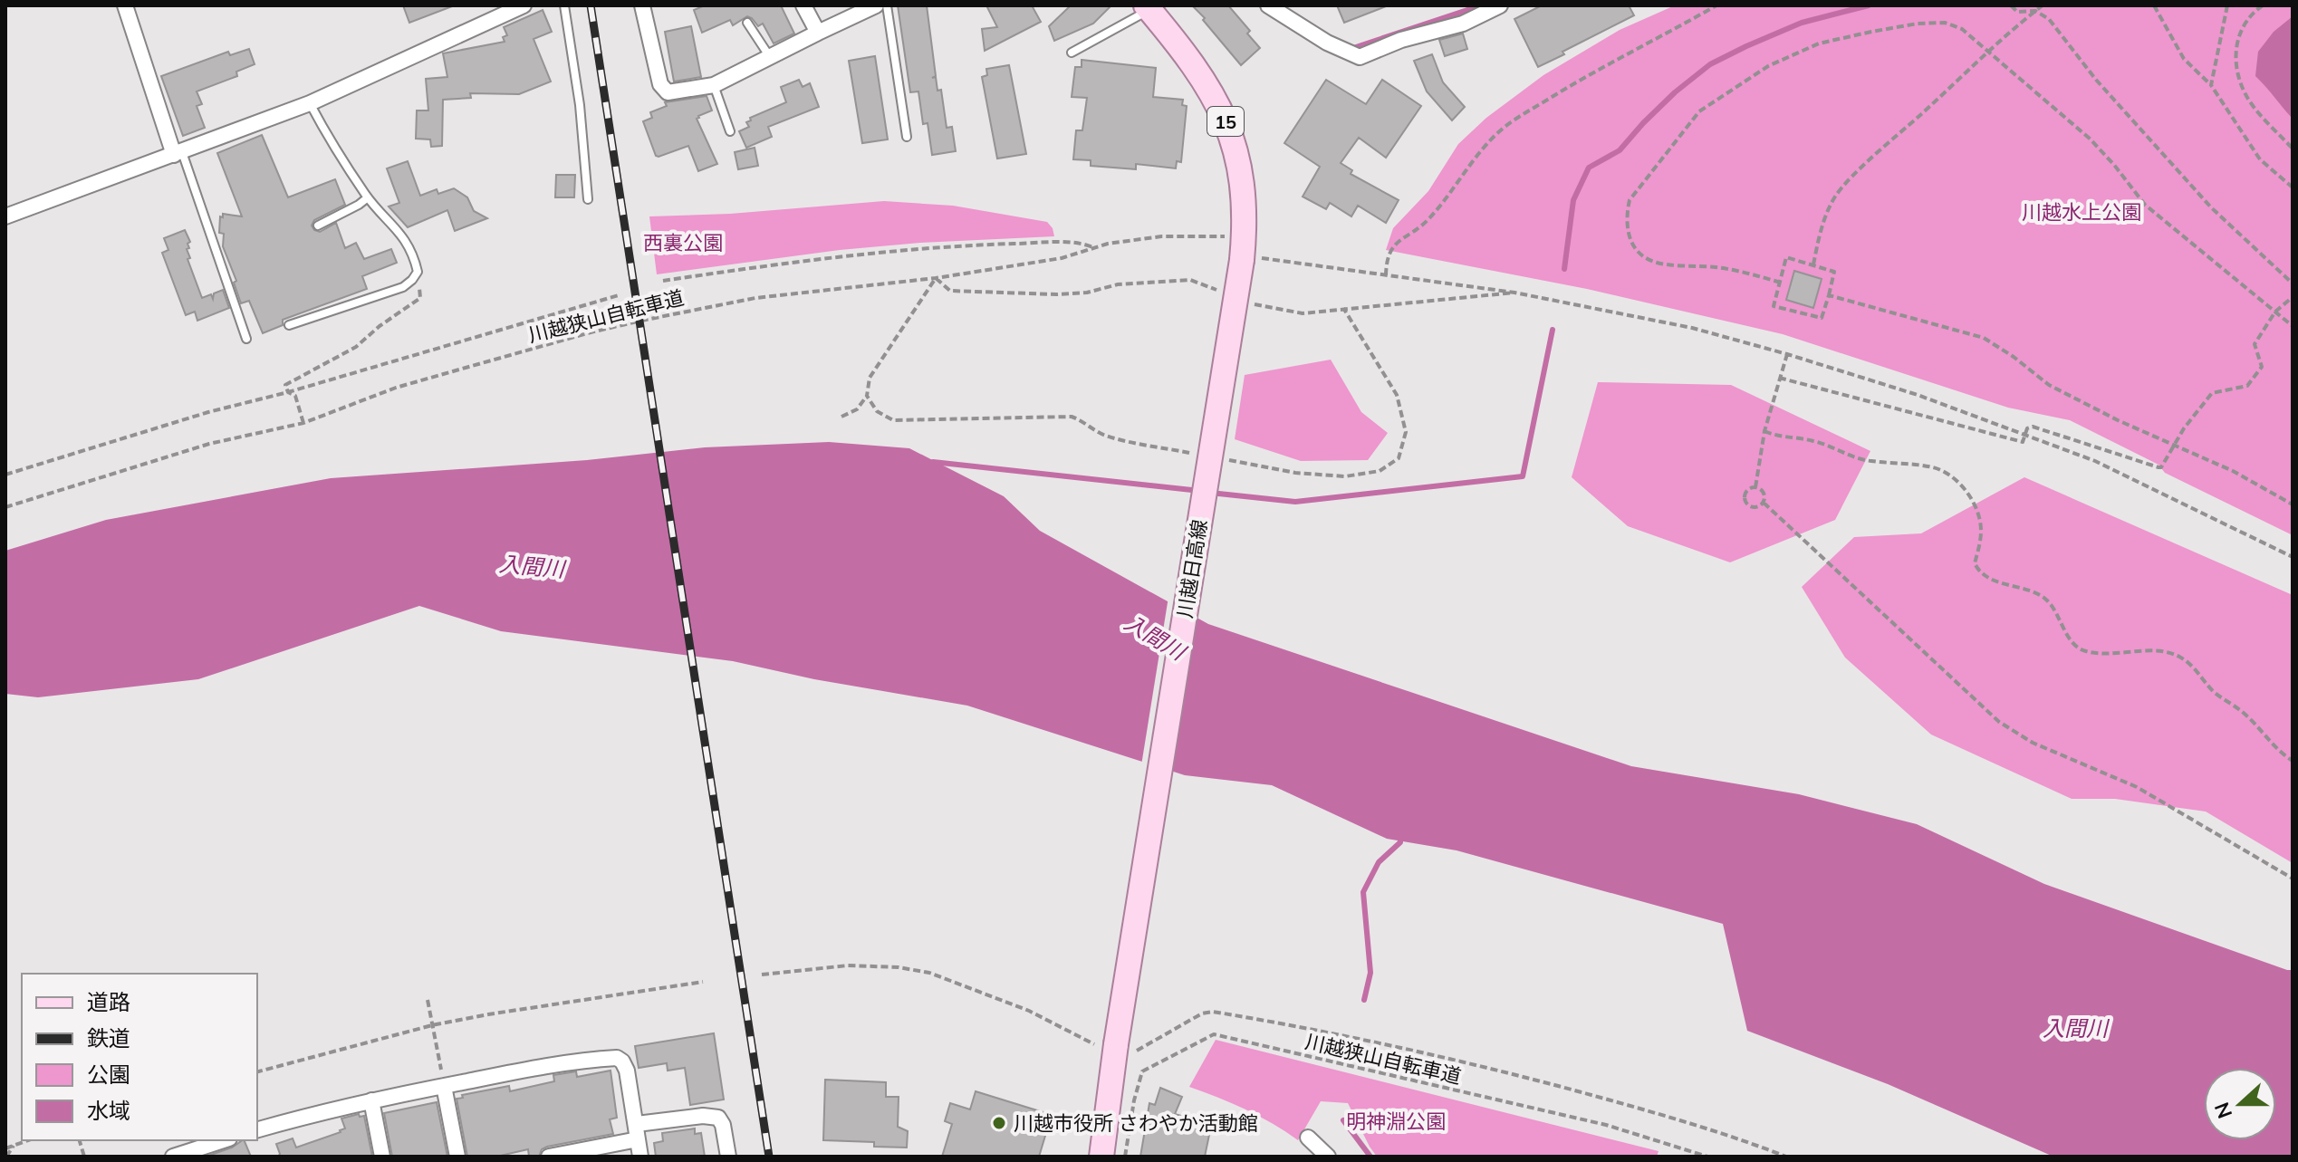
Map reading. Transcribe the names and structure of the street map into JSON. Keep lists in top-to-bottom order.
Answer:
{
  "streets": {
    "main road": ["15", "川越日高線"],
    "path": ["川越狭山自転車道"]
  },
  "water": ["入間川"],
  "parks": ["川越水上公園", "西裏公園", "明神淵公園"],
  "places": ["川越市役所 さわやか活動館"],
  "legend": [
    "道路",
    "鉄道",
    "公園",
    "水域"
  ],
  "north": "left"
}
